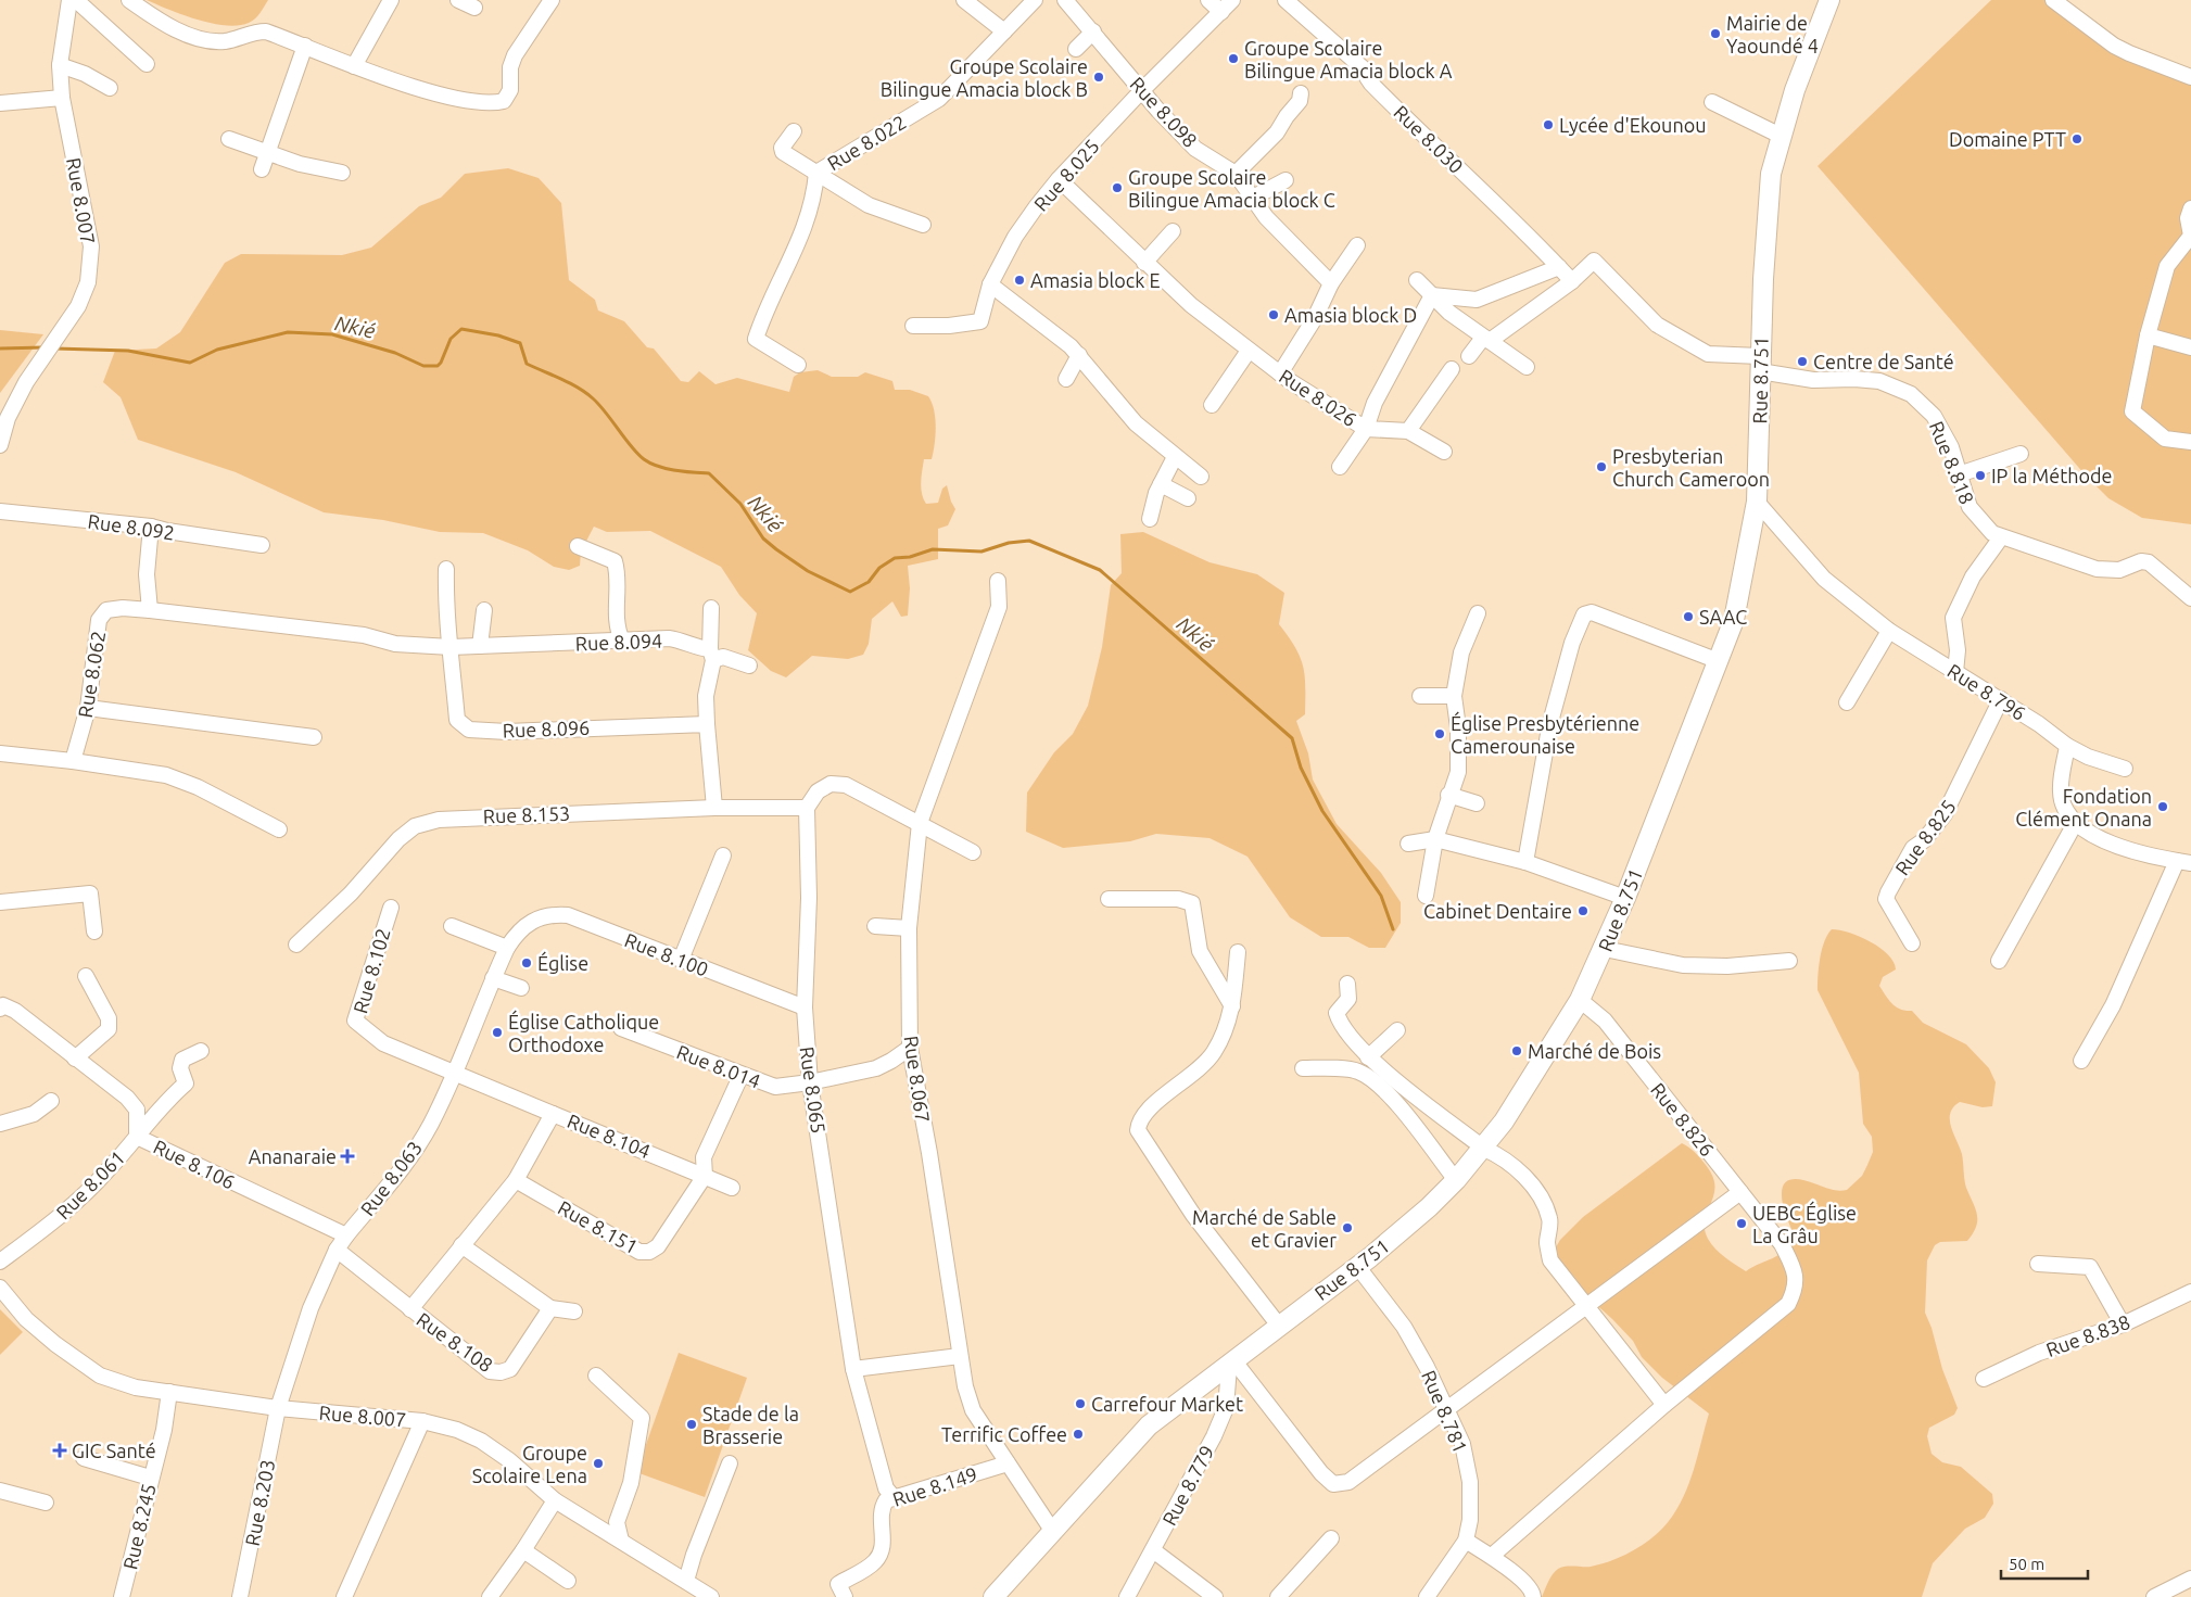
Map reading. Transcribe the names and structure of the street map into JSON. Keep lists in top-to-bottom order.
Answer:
{
  "streets": {
    "main road": ["Rue 8.751"],
    "street": [
      "Rue 8.098",
      "Rue 8.030",
      "Rue 8.022",
      "Rue 8.025",
      "Rue 8.007",
      "Rue 8.026",
      "Rue 8.818",
      "Rue 8.092",
      "Rue 8.094",
      "Rue 8.062",
      "Rue 8.796",
      "Rue 8.096",
      "Rue 8.153",
      "Rue 8.825",
      "Rue 8.100",
      "Rue 8.102",
      "Rue 8.014",
      "Rue 8.067",
      "Rue 8.065",
      "Rue 8.826",
      "Rue 8.104",
      "Rue 8.106",
      "Rue 8.063",
      "Rue 8.061",
      "Rue 8.151",
      "Rue 8.838",
      "Rue 8.108",
      "Rue 8.781",
      "Rue 8.779",
      "Rue 8.149",
      "Rue 8.203",
      "Rue 8.245"
    ]
  },
  "crossings": [
    ["Rue 8.098", "Rue 8.025"],
    ["Rue 8.025", "Rue 8.026"],
    ["Rue 8.007", "Rue 8.063"],
    ["Rue 8.007", "Rue 8.203"],
    ["Rue 8.007", "Rue 8.245"],
    ["Rue 8.751", "Rue 8.818"],
    ["Rue 8.751", "Rue 8.796"],
    ["Rue 8.751", "Rue 8.067"],
    ["Rue 8.751", "Rue 8.826"],
    ["Rue 8.751", "Rue 8.781"],
    ["Rue 8.751", "Rue 8.779"],
    ["Rue 8.094", "Rue 8.062"],
    ["Rue 8.094", "Rue 8.096"],
    ["Rue 8.796", "Rue 8.825"],
    ["Rue 8.153", "Rue 8.065"],
    ["Rue 8.100", "Rue 8.065"],
    ["Rue 8.100", "Rue 8.063"],
    ["Rue 8.102", "Rue 8.063"],
    ["Rue 8.014", "Rue 8.067"],
    ["Rue 8.014", "Rue 8.065"],
    ["Rue 8.014", "Rue 8.151"],
    ["Rue 8.067", "Rue 8.149"],
    ["Rue 8.065", "Rue 8.149"],
    ["Rue 8.104", "Rue 8.151"],
    ["Rue 8.106", "Rue 8.063"],
    ["Rue 8.106", "Rue 8.061"],
    ["Rue 8.063", "Rue 8.108"],
    ["Rue 8.063", "Rue 8.203"]
  ],
  "water": ["Nkié"],
  "places": {
    "other": [
      "Mairie de Yaoundé 4",
      "Groupe Scolaire Bilingue Amacia block A",
      "Groupe Scolaire Bilingue Amacia block B",
      "Lycée d'Ekounou",
      "Domaine PTT",
      "Groupe Scolaire Bilingue Amacia block C",
      "Amasia block E",
      "Amasia block D",
      "Centre de Santé",
      "Presbyterian Church Cameroon",
      "IP la Méthode",
      "SAAC",
      "Église Presbytérienne Camerounaise",
      "Fondation Clément Onana",
      "Cabinet Dentaire",
      "Église",
      "Église Catholique Orthodoxe",
      "Marché de Bois",
      "UEBC Église La Grâu",
      "Marché de Sable et Gravier",
      "Carrefour Market",
      "Stade de la Brasserie",
      "Terrific Coffee",
      "Groupe Scolaire Lena"
    ],
    "health": ["Ananaraie", "GIC Santé"]
  },
  "scale_bar": "50 m"
}
